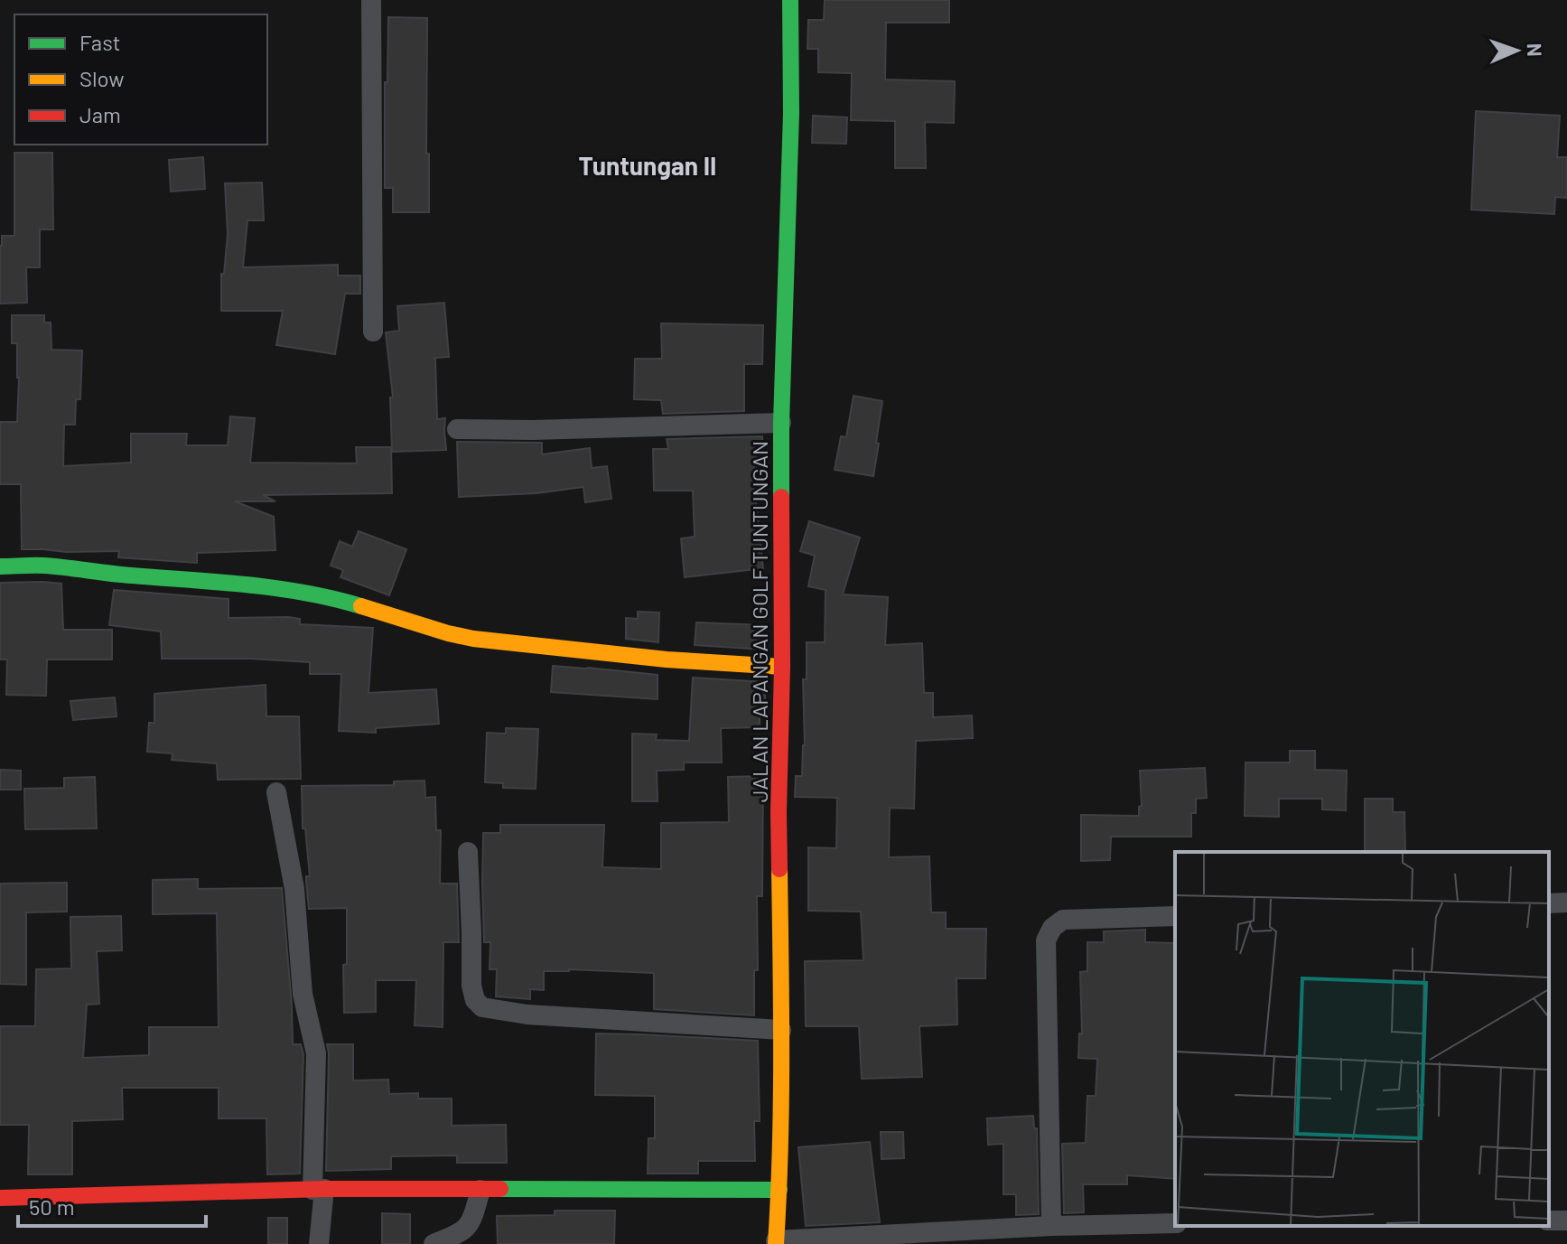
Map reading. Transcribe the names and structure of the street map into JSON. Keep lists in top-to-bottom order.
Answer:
{
  "streets": {
    "street": ["JALAN LAPANGAN GOLF TUNTUNGAN"]
  },
  "districts": ["Tuntungan II"],
  "legend": ["Fast", "Slow", "Jam"],
  "scale_bar": "50 m",
  "north": "right"
}
